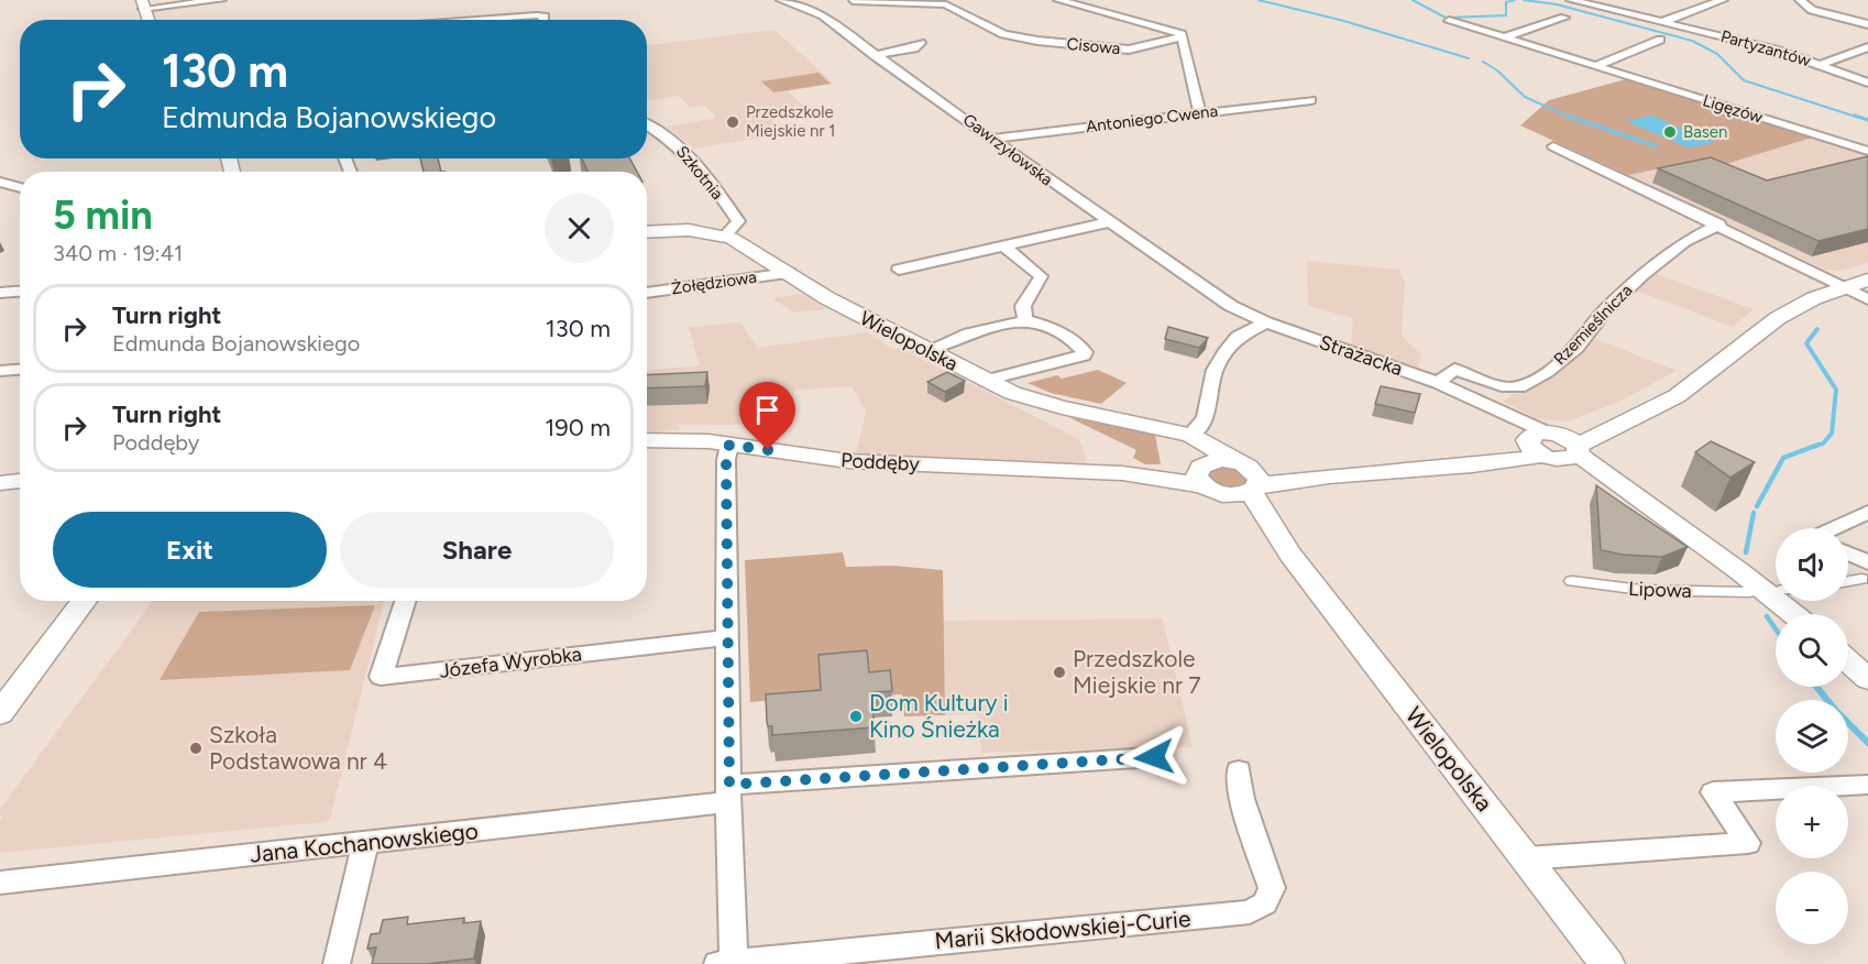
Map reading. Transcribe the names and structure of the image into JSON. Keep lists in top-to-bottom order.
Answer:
{
  "streets": {
    "street": [
      "Cisowa",
      "Partyzantów",
      "Ligęzów",
      "Antoniego Cwena",
      "Gawrzyłowska",
      "Szkotnia",
      "Żołędziowa",
      "Rzemieślnicza",
      "Wielopolska",
      "Strażacka",
      "Poddęby",
      "Lipowa",
      "Józefa Wyrobka",
      "Jana Kochanowskiego",
      "Marii Skłodowskiej-Curie"
    ]
  },
  "crossings": [
    ["Antoniego Cwena", "Gawrzyłowska"],
    ["Gawrzyłowska", "Strażacka"],
    ["Szkotnia", "Wielopolska"],
    ["Żołędziowa", "Wielopolska"],
    ["Rzemieślnicza", "Strażacka"]
  ],
  "places": [
    "Przedszkole Miejskie nr 1",
    "Basen",
    "Przedszkole Miejskie nr 7",
    "Dom Kultury i Kino Śnieżka",
    "Szkoła Podstawowa nr 4"
  ],
  "page": {
    "turn": ["130 m", "Edmunda Bojanowskiego"],
    "heading": ["5 min", "340 m · 19:41"],
    "list": [
      {
        "name": "Turn right",
        "note": "Edmunda Bojanowskiego",
        "value": "130 m"
      },
      {
        "name": "Turn right",
        "note": "Poddęby",
        "value": "190 m"
      }
    ],
    "buttons": ["Exit", "Share"],
    "map_buttons": ["+", "−"]
  }
}
